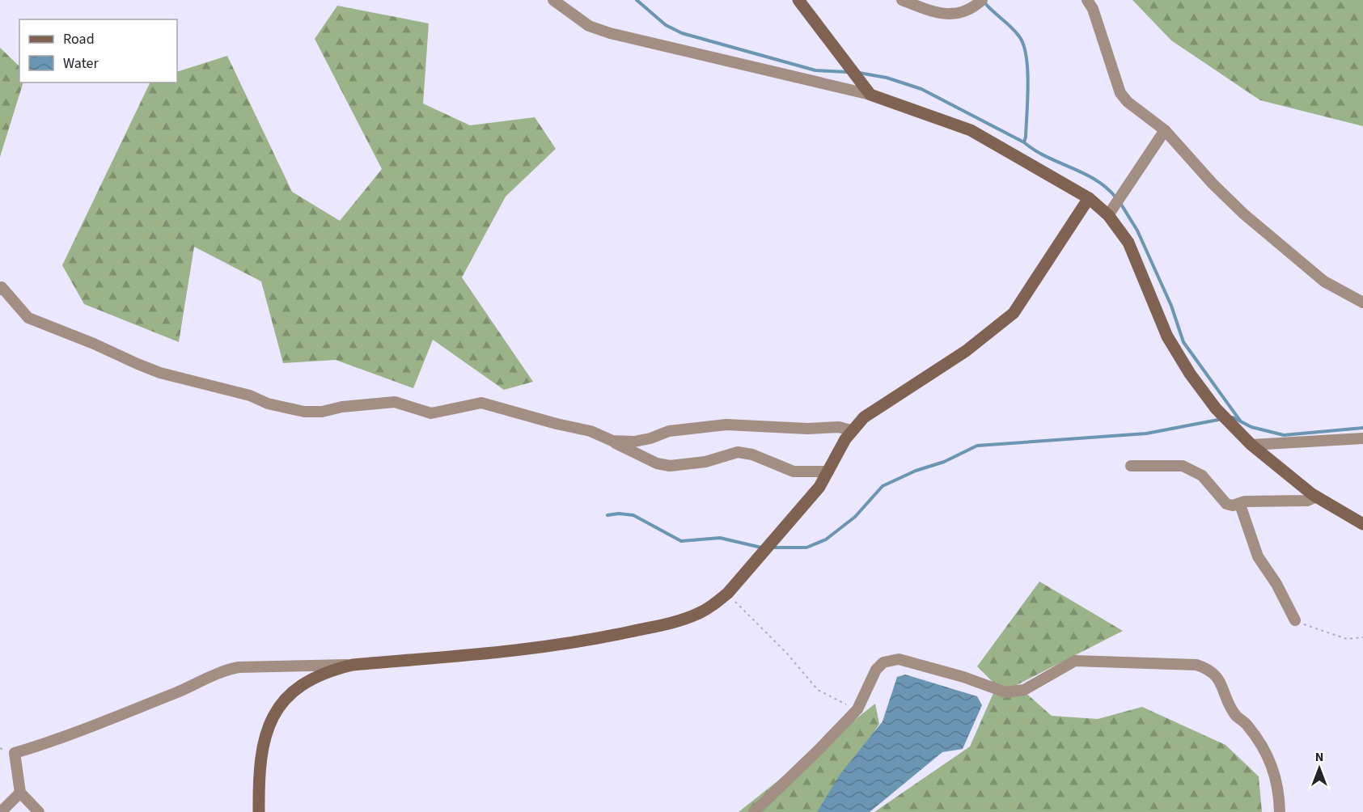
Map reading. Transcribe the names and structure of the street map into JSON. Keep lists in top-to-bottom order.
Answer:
{
  "legend": ["Road", "Water"],
  "north": "top"
}
